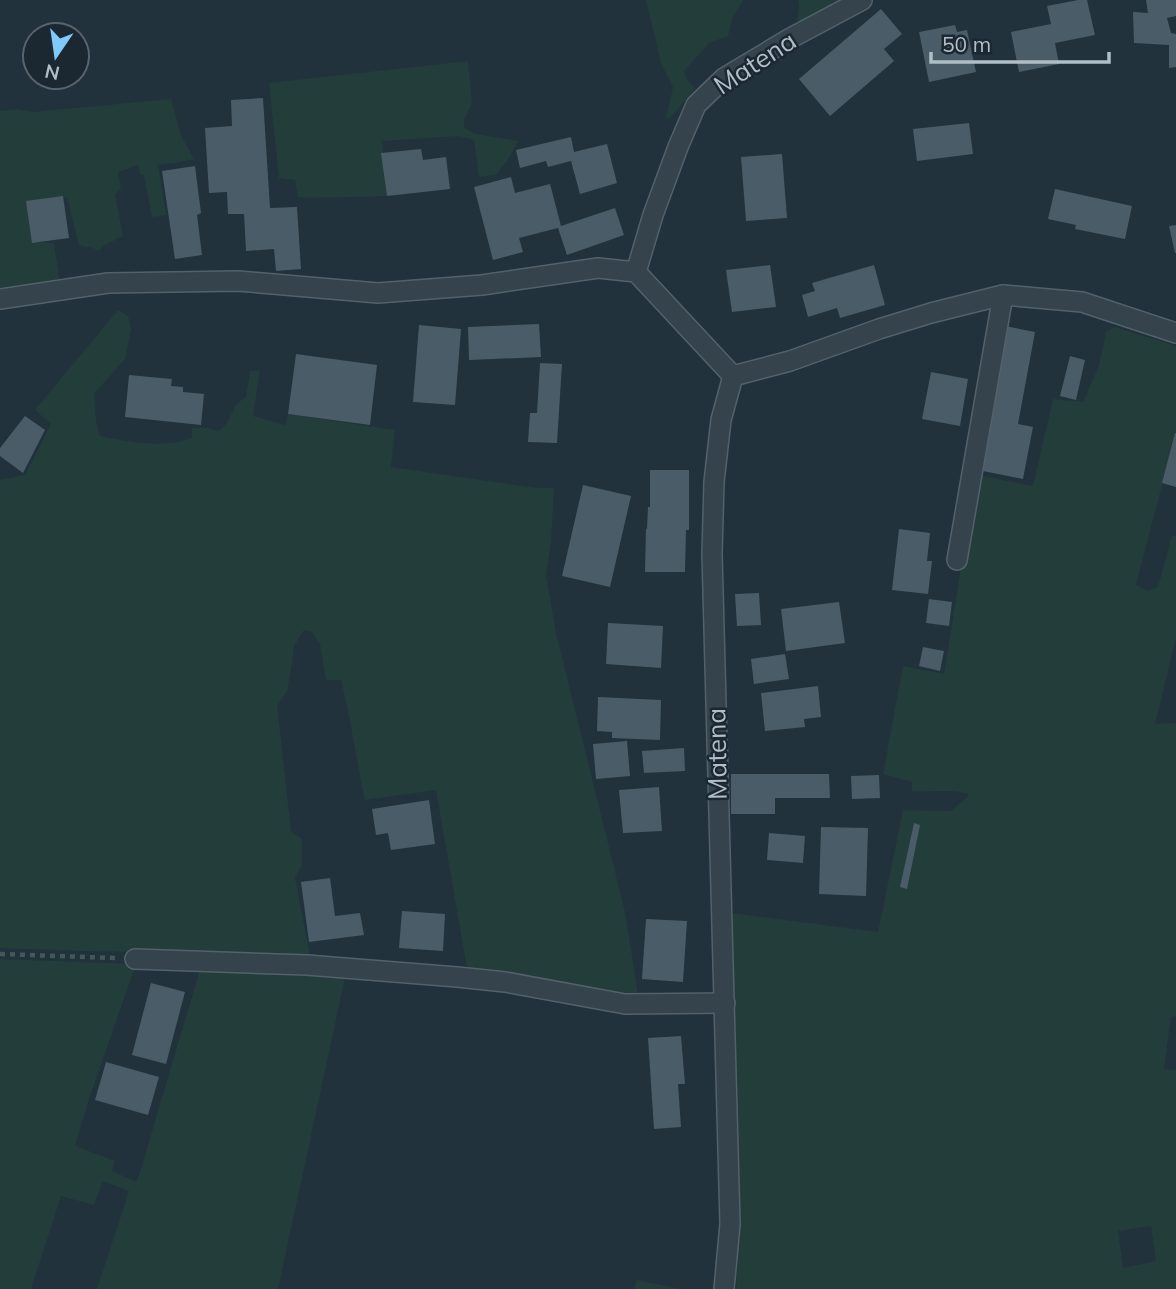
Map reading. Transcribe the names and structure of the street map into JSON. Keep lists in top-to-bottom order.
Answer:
{
  "streets": {
    "street": ["Matena"]
  },
  "scale_bar": "50 m",
  "north": "bottom"
}
